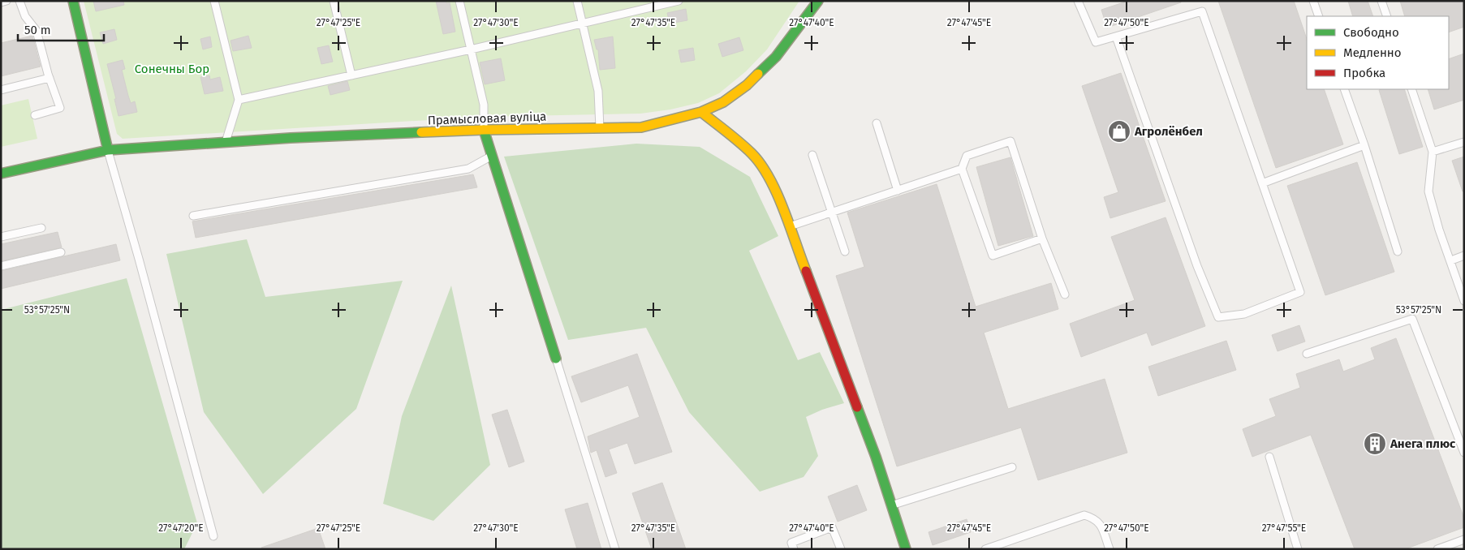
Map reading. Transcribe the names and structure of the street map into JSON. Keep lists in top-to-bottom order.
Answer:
{
  "streets": {
    "street": ["Прамысловая вуліца"]
  },
  "parks": ["Сонечны Бор"],
  "places": {
    "shop": ["Агролёнбел"],
    "building": ["Анега плюс"]
  },
  "legend": ["Свободно", "Медленно", "Пробка"],
  "scale_bar": "50 m",
  "coordinates": [
    "27°47'25\"E",
    "27°47'30\"E",
    "27°47'35\"E",
    "27°47'40\"E",
    "27°47'45\"E",
    "27°47'50\"E",
    "53°57'25\"N",
    "27°47'20\"E",
    "27°47'55\"E"
  ]
}
